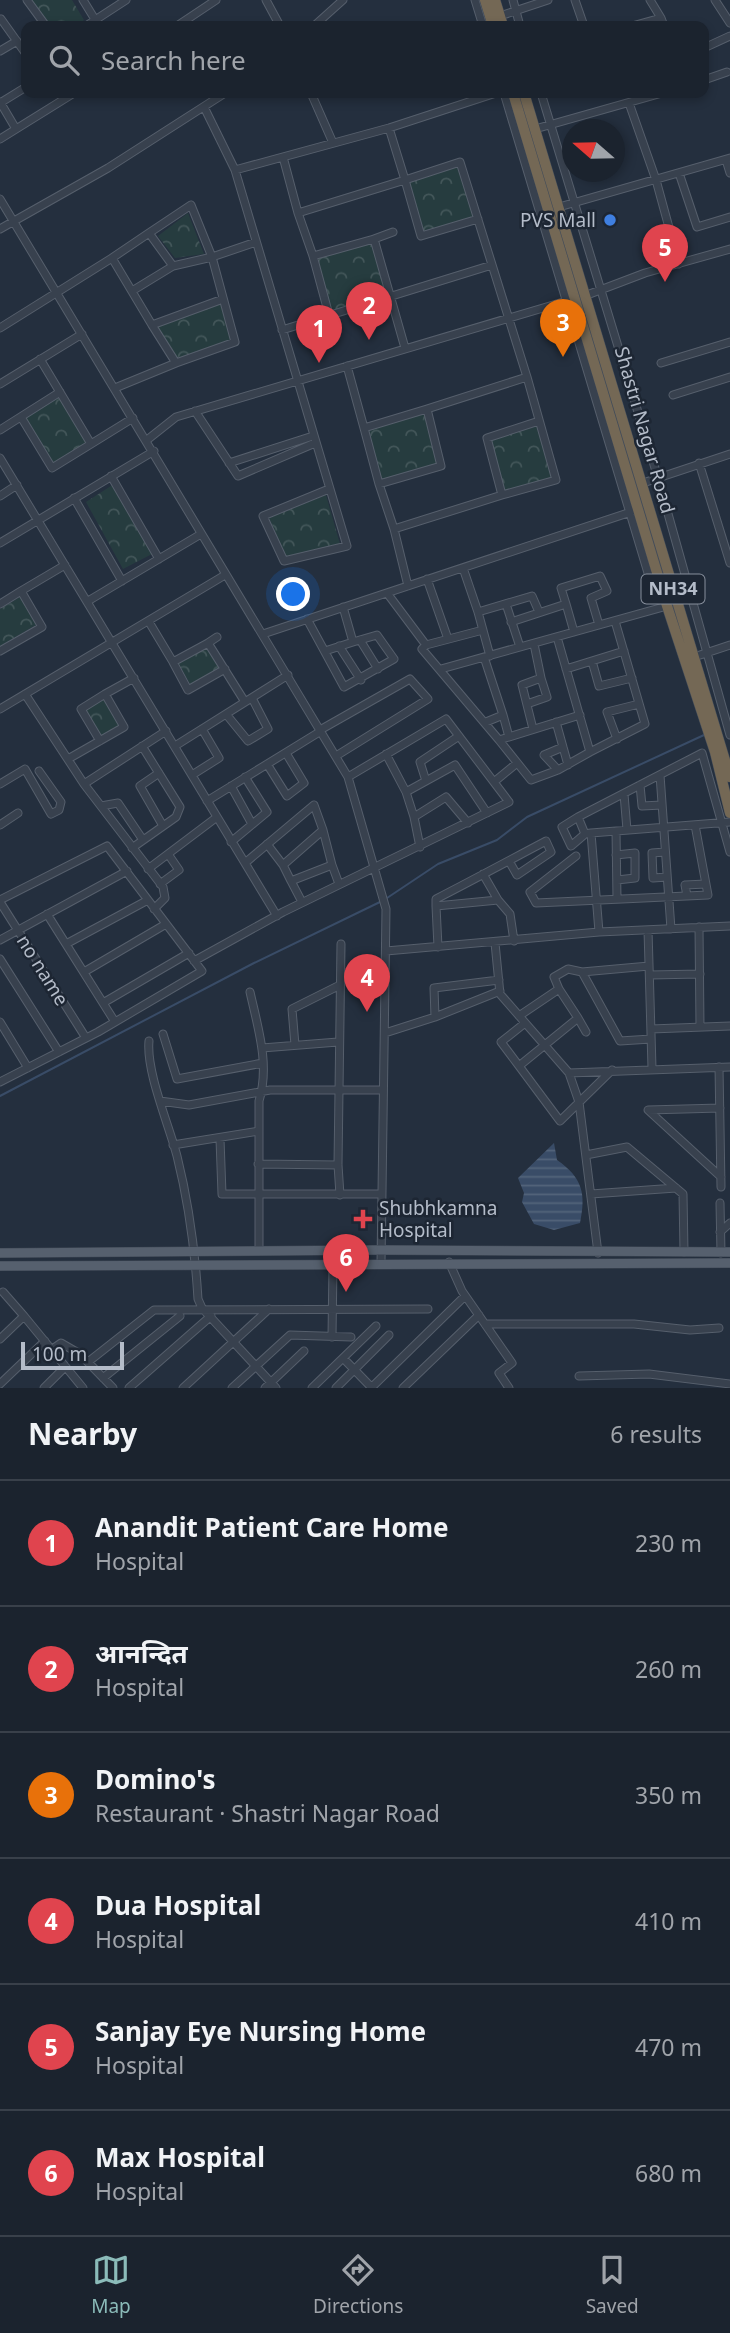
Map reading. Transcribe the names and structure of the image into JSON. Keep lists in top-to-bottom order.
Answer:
{
  "streets": {
    "highway": ["Shastri Nagar Road", "NH34"],
    "street": ["no name"]
  },
  "crossings": [
    ["Shastri Nagar Road", "NH34"]
  ],
  "places": {
    "other": ["PVS Mall"],
    "health": ["Shubhkamna Hospital"]
  },
  "scale_bar": "100 m",
  "north": "left",
  "page": {
    "search": "Search here",
    "pins": [
      "5",
      "2",
      "3",
      "1",
      "4",
      "6"
    ],
    "scale": "100 m",
    "heading": ["Nearby", "6 results"],
    "list": [
      {
        "mark": "1",
        "name": "Anandit Patient Care Home",
        "note": "Hospital",
        "value": "230 m"
      },
      {
        "mark": "2",
        "name": "आनन्दित",
        "note": "Hospital",
        "value": "260 m"
      },
      {
        "mark": "3",
        "name": "Domino's",
        "note": "Restaurant · Shastri Nagar Road",
        "value": "350 m"
      },
      {
        "mark": "4",
        "name": "Dua Hospital",
        "note": "Hospital",
        "value": "410 m"
      },
      {
        "mark": "5",
        "name": "Sanjay Eye Nursing Home",
        "note": "Hospital",
        "value": "470 m"
      },
      {
        "mark": "6",
        "name": "Max Hospital",
        "note": "Hospital",
        "value": "680 m"
      }
    ],
    "nav": ["Map", "Directions", "Saved"]
  }
}
